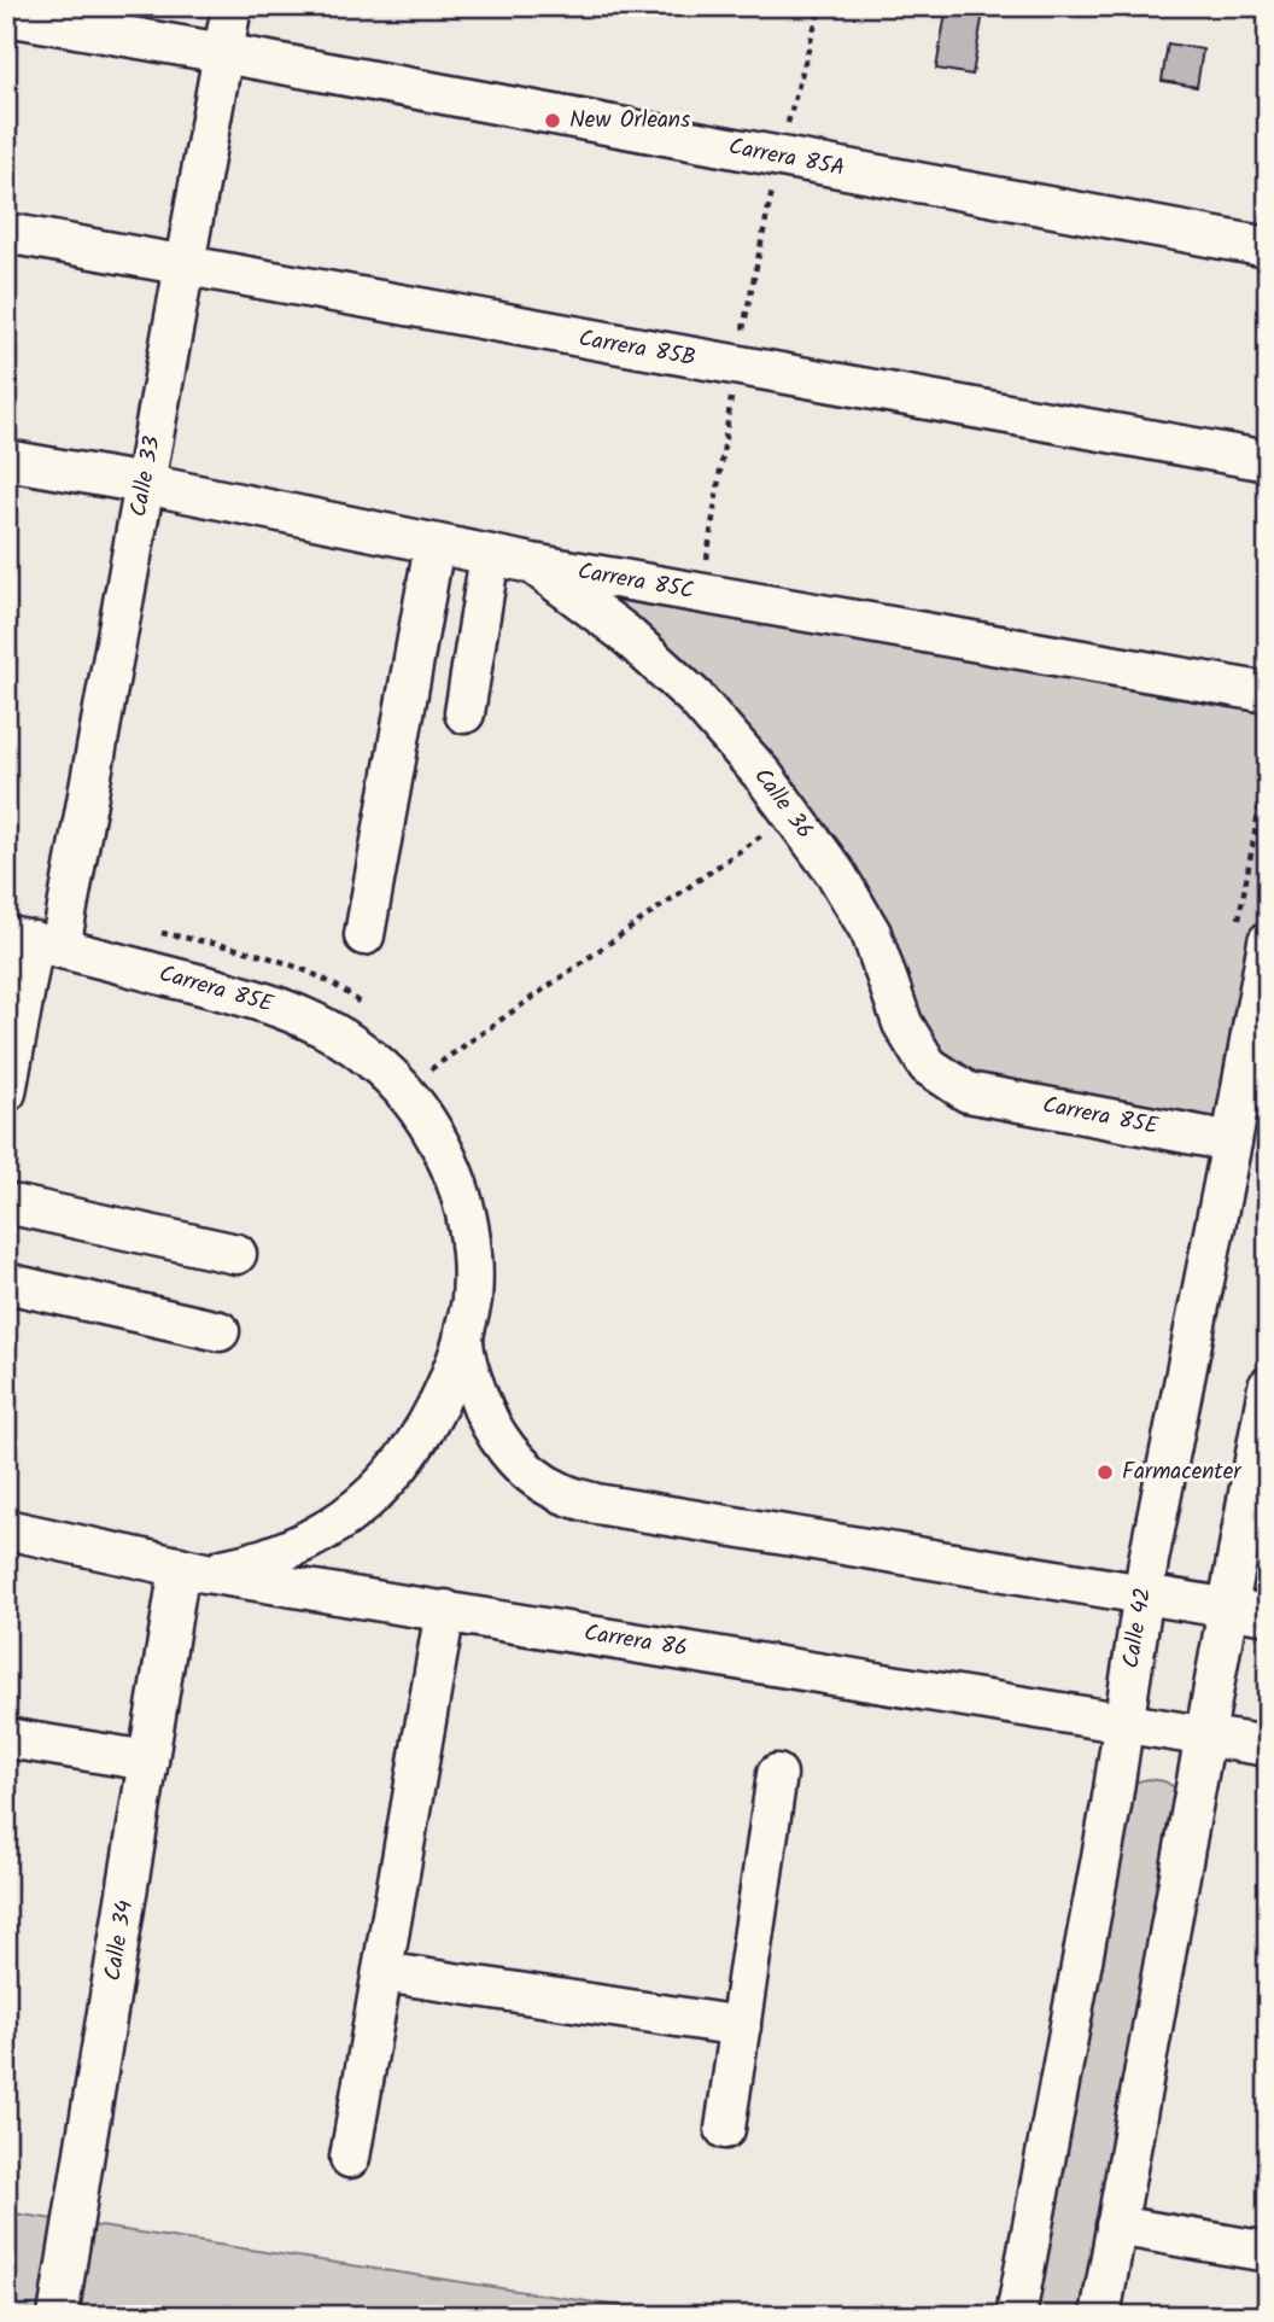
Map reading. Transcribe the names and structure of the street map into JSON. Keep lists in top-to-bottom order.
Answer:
{
  "streets": {
    "street": [
      "Carrera 85A",
      "Carrera 85B",
      "Calle 33",
      "Carrera 85C",
      "Calle 36",
      "Carrera 85E",
      "Calle 42",
      "Carrera 86",
      "Calle 34"
    ]
  },
  "crossings": [
    ["Carrera 85A", "Calle 33"],
    ["Carrera 85B", "Calle 33"],
    ["Calle 33", "Carrera 85C"],
    ["Calle 33", "Carrera 85E"],
    ["Carrera 85C", "Calle 36"],
    ["Calle 36", "Carrera 85E"],
    ["Carrera 85E", "Calle 42"],
    ["Calle 42", "Carrera 86"],
    ["Carrera 86", "Calle 34"]
  ],
  "places": ["New Orleans", "Farmacenter"]
}
